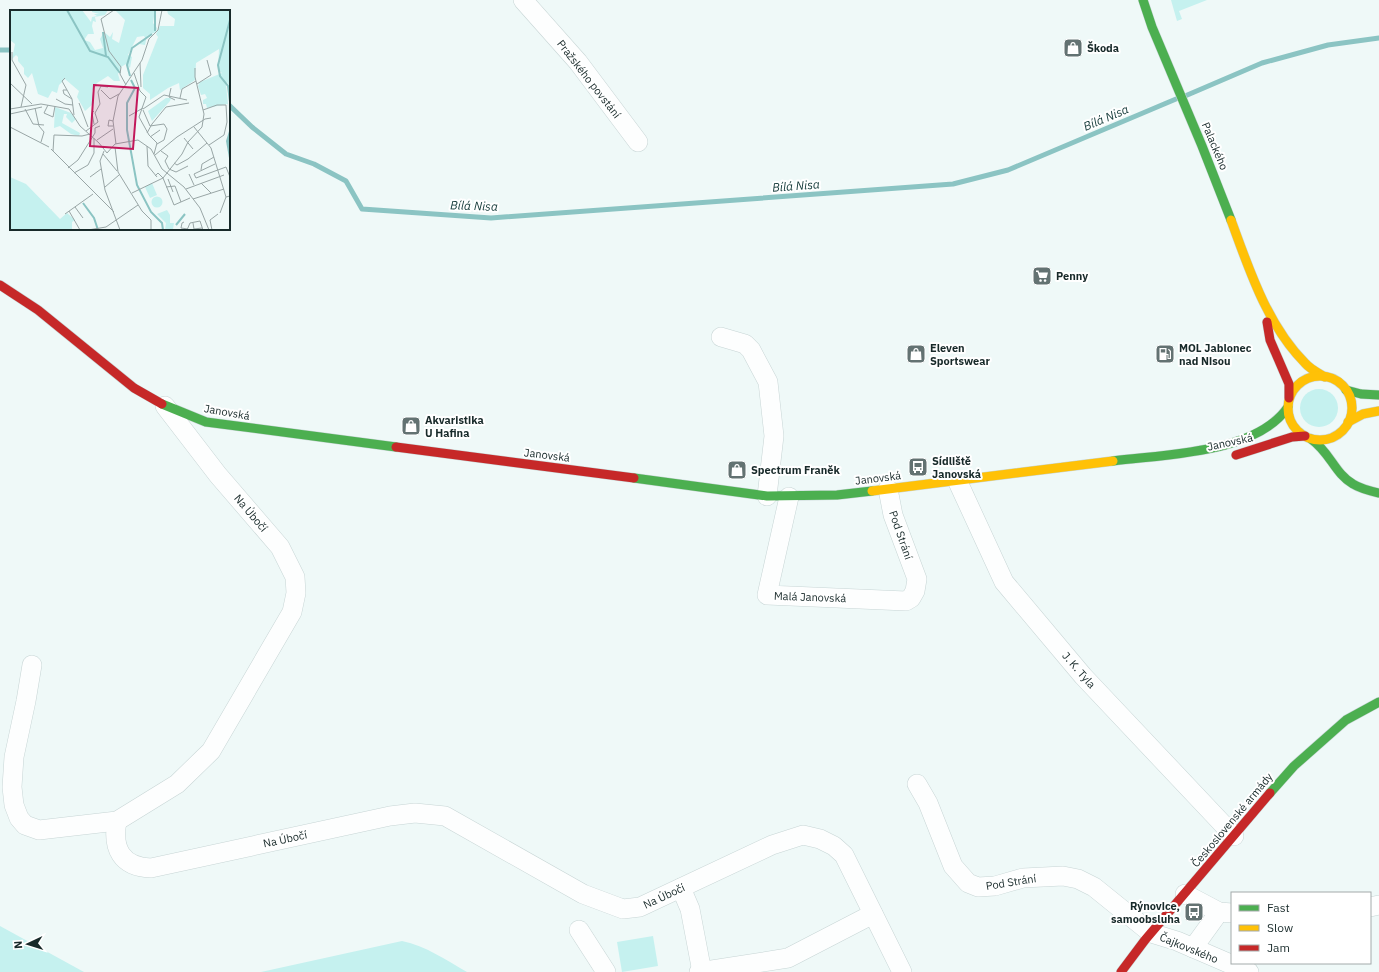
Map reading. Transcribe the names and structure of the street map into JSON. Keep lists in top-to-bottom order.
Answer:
{
  "streets": {
    "street": [
      "Pražského povstání",
      "Palackého",
      "Janovská",
      "Na Úbočí",
      "Pod Strání",
      "Malá Janovská",
      "J. K. Tyla",
      "Československé armády",
      "Čajkovského"
    ]
  },
  "crossings": [
    ["Palackého", "Janovská"],
    ["Janovská", "Na Úbočí"],
    ["Janovská", "Pod Strání"],
    ["Janovská", "Malá Janovská"],
    ["Janovská", "J. K. Tyla"],
    ["Pod Strání", "Malá Janovská"],
    ["Pod Strání", "Československé armády"],
    ["Pod Strání", "Čajkovského"],
    ["J. K. Tyla", "Československé armády"],
    ["Československé armády", "Čajkovského"]
  ],
  "water": ["Bílá Nisa"],
  "places": {
    "shop": [
      "Škoda",
      "Eleven Sportswear",
      "Akvaristika U Hafina",
      "Spectrum Franěk"
    ],
    "supermarket": ["Penny"],
    "fuel station": ["MOL Jablonec nad Nisou"],
    "bus stop": ["Sídliště Janovská", "Rýnovice, samoobsluha"]
  },
  "legend": ["Fast", "Slow", "Jam"],
  "north": "left"
}
